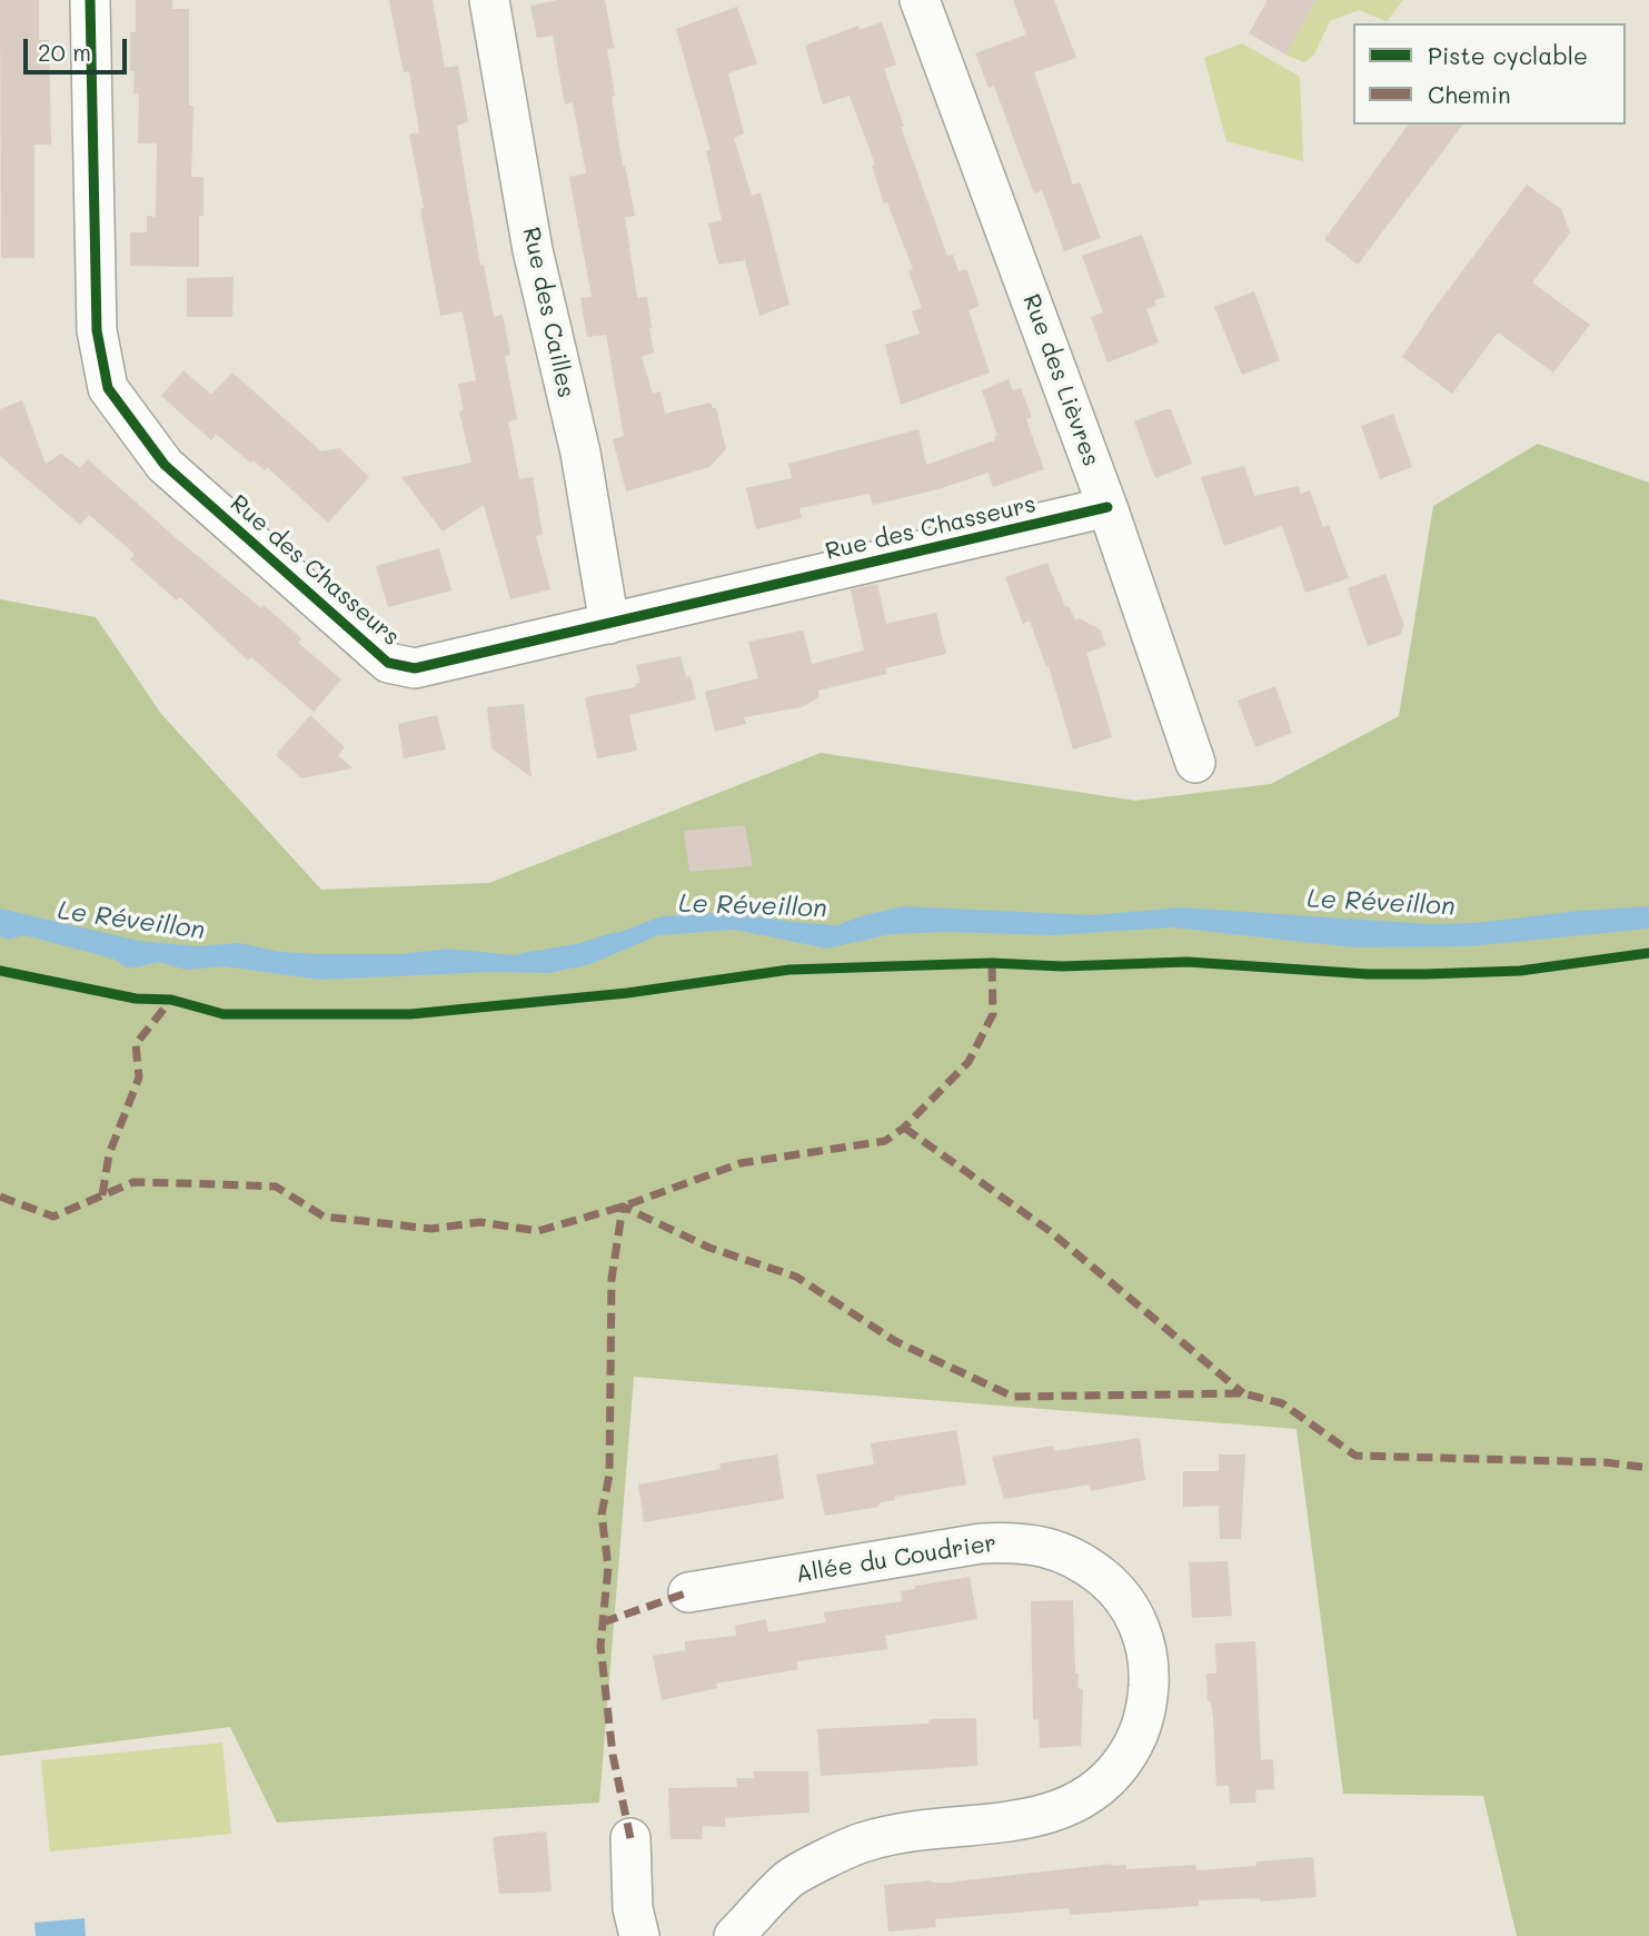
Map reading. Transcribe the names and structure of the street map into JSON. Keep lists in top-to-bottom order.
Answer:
{
  "streets": {
    "street": [
      "Rue des Cailles",
      "Rue des Lièvres",
      "Rue des Chasseurs",
      "Allée du Coudrier"
    ]
  },
  "crossings": [
    ["Rue des Cailles", "Rue des Chasseurs"],
    ["Rue des Lièvres", "Rue des Chasseurs"]
  ],
  "water": ["Le Réveillon"],
  "legend": ["Piste cyclable", "Chemin"],
  "scale_bar": "20 m"
}
